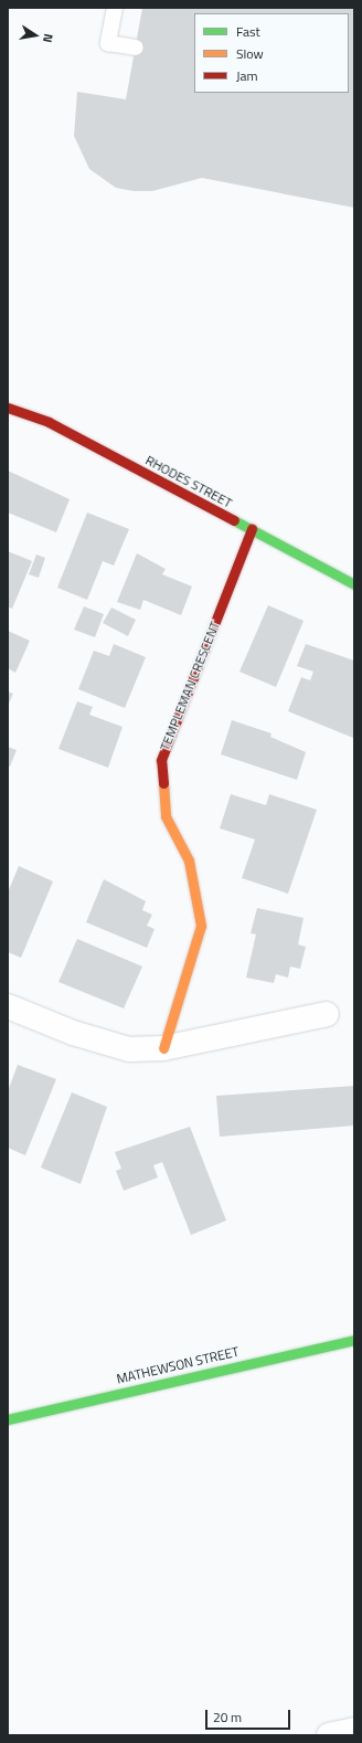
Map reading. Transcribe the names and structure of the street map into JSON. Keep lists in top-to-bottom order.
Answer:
{
  "streets": {
    "street": ["RHODES STREET", "TEMPLEMAN CRESCENT", "MATHEWSON STREET"]
  },
  "crossings": [
    ["RHODES STREET", "TEMPLEMAN CRESCENT"]
  ],
  "legend": ["Fast", "Slow", "Jam"],
  "scale_bar": "20 m",
  "north": "right"
}
